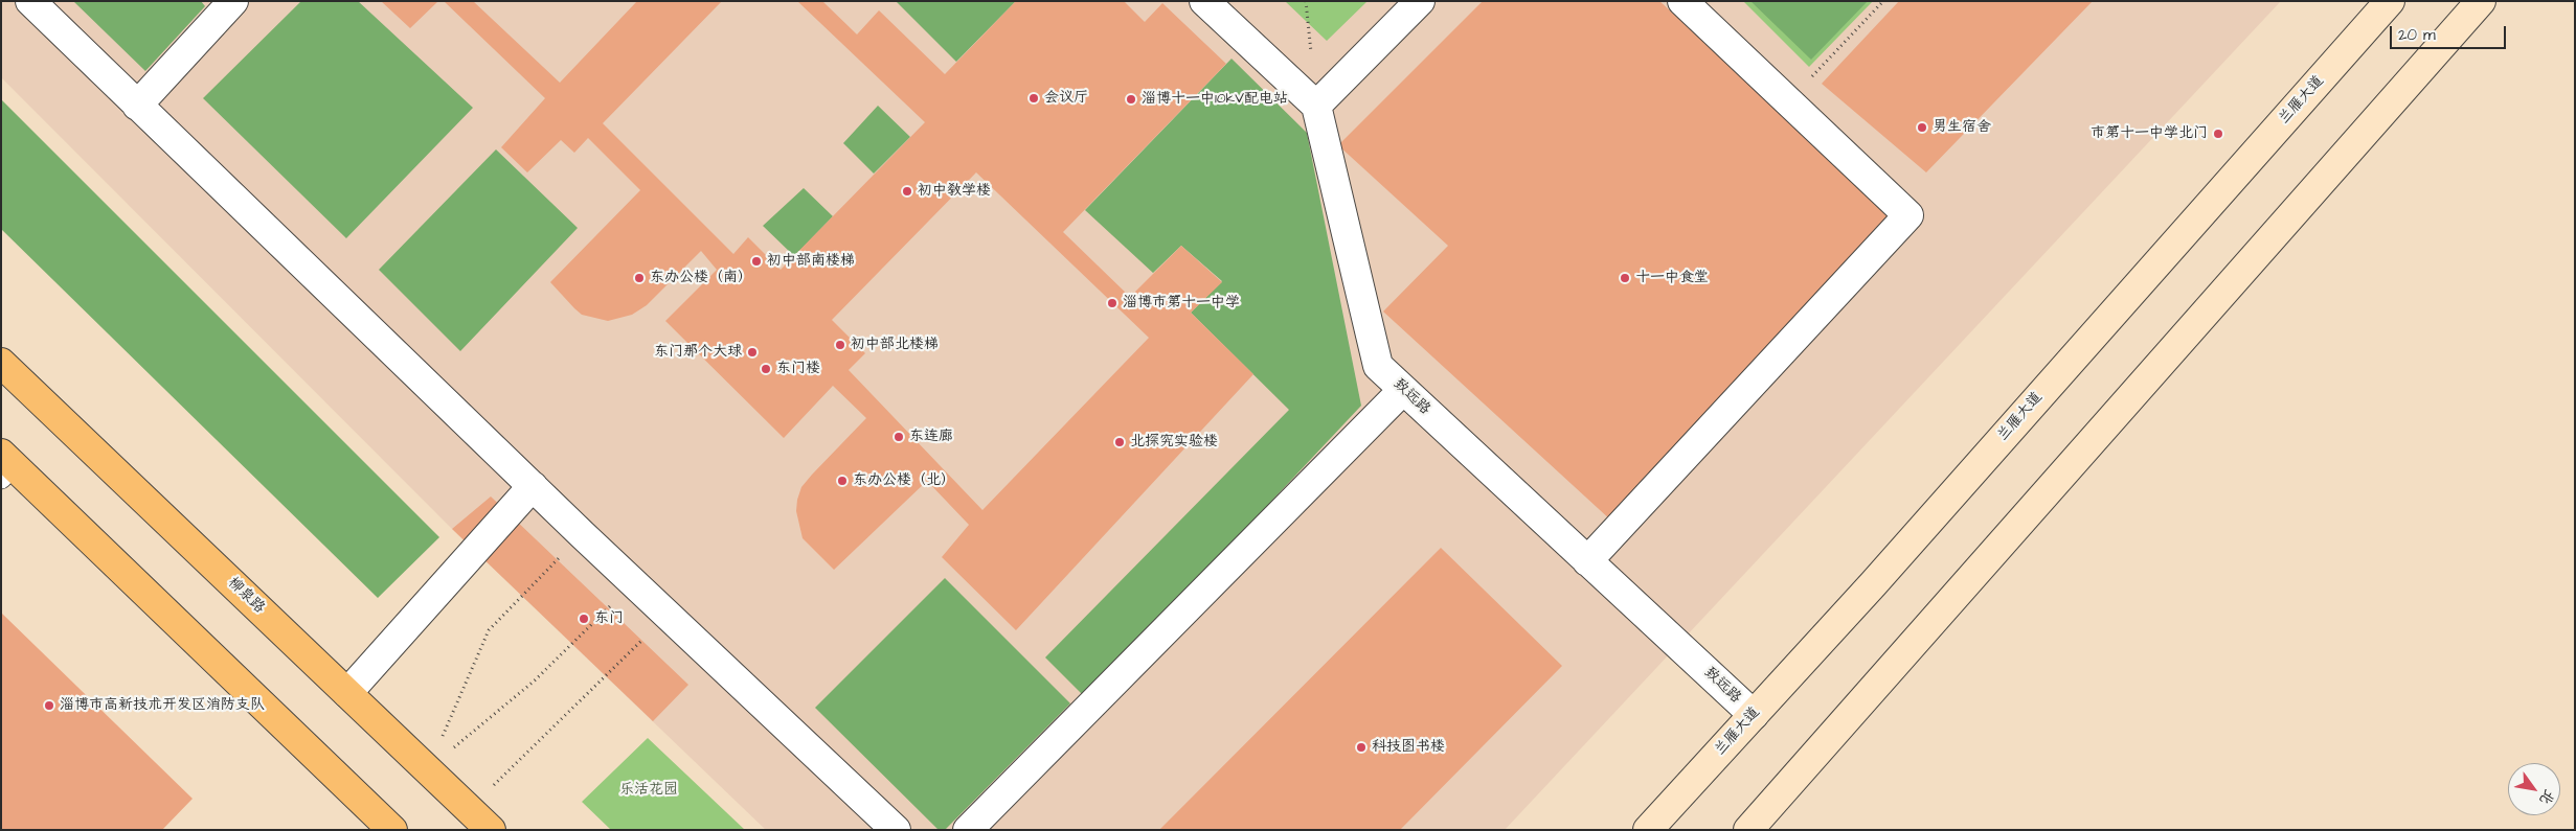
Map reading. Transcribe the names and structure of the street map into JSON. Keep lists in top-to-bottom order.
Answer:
{
  "streets": {
    "main road": ["兰雁大道", "柳泉路"],
    "street": ["致远路"]
  },
  "crossings": [
    ["兰雁大道", "致远路"]
  ],
  "parks": ["乐活花园"],
  "places": [
    "会议厅",
    "淄博十一中10kV配电站",
    "男生宿舍",
    "市第十一中学北门",
    "初中教学楼",
    "初中部南楼梯",
    "东办公楼（南）",
    "十一中食堂",
    "淄博市第十一中学",
    "初中部北楼梯",
    "东门那个大球",
    "东门楼",
    "东连廊",
    "北探究实验楼",
    "东办公楼（北）",
    "东门",
    "淄博市高新技术开发区消防支队",
    "科技图书楼"
  ],
  "scale_bar": "20 m",
  "north": "bottom right"
}
